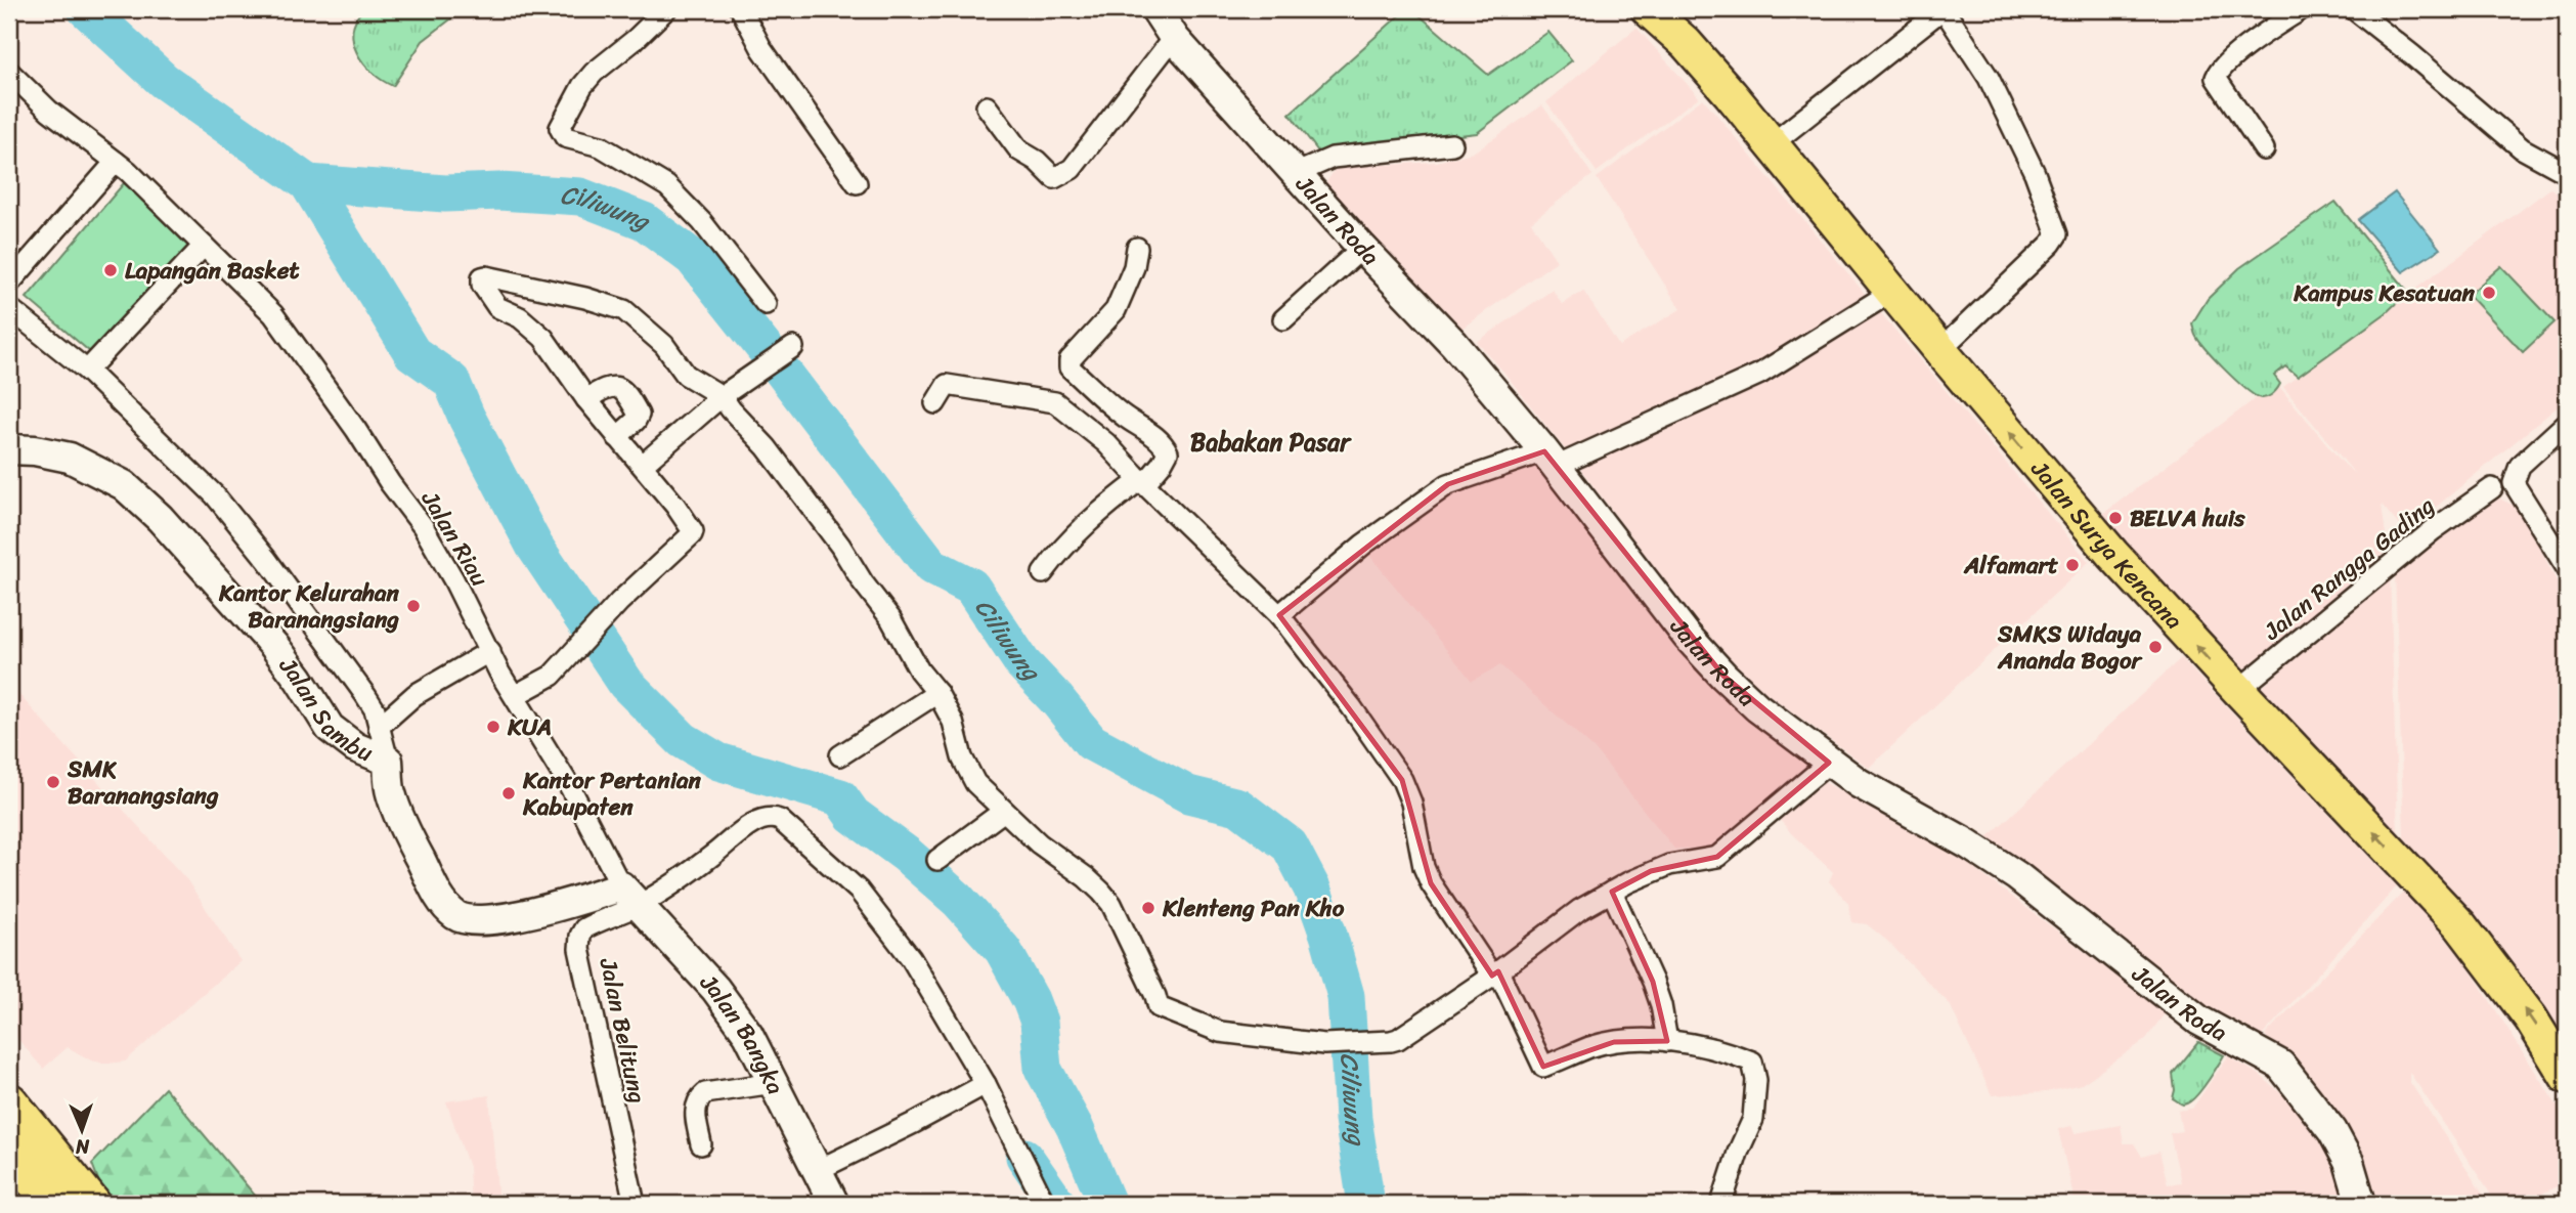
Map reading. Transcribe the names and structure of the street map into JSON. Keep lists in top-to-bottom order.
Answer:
{
  "streets": {
    "main road": ["Jalan Surya Kencana"],
    "street": [
      "Jalan Roda",
      "Jalan Riau",
      "Jalan Rangga Gading",
      "Jalan Sambu",
      "Jalan Belitung",
      "Jalan Bangka"
    ]
  },
  "crossings": [
    ["Jalan Riau", "Jalan Sambu"],
    ["Jalan Riau", "Jalan Belitung"],
    ["Jalan Riau", "Jalan Bangka"],
    ["Jalan Surya Kencana", "Jalan Rangga Gading"],
    ["Jalan Sambu", "Jalan Belitung"],
    ["Jalan Sambu", "Jalan Bangka"],
    ["Jalan Belitung", "Jalan Bangka"]
  ],
  "one_way": ["Jalan Surya Kencana"],
  "districts": ["Babakan Pasar"],
  "water": ["Ciliwung"],
  "places": [
    "Lapangan Basket",
    "Kampus Kesatuan",
    "BELVA huis",
    "Alfamart",
    "Kantor Kelurahan Baranangsiang",
    "SMKS Widaya Ananda Bogor",
    "KUA",
    "SMK Baranangsiang",
    "Kantor Pertanian Kabupaten",
    "Klenteng Pan Kho"
  ],
  "north": "bottom"
}
